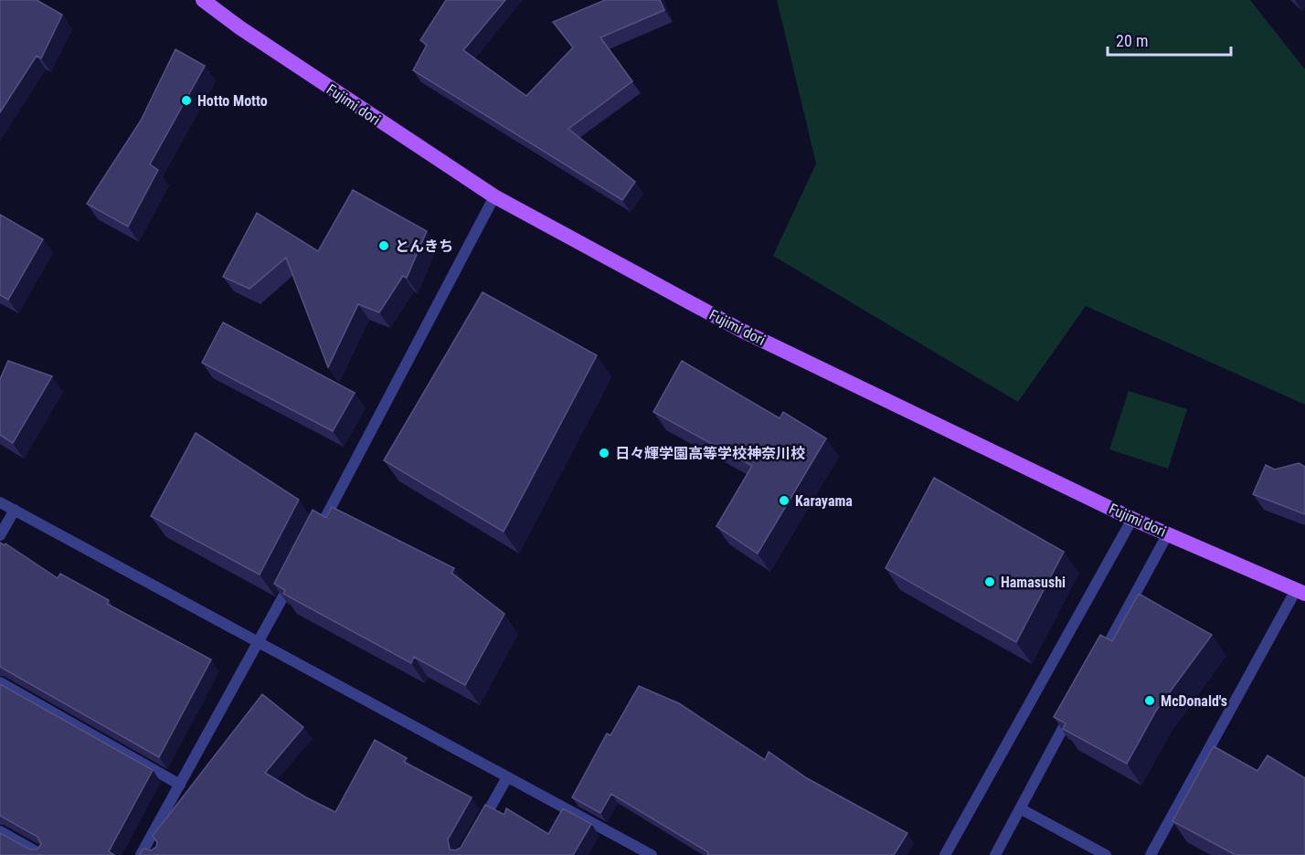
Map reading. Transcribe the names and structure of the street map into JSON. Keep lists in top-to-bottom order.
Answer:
{
  "streets": {
    "main road": ["Fujimi dori"]
  },
  "places": [
    "Hotto Motto",
    "とんきち",
    "日々輝学園高等学校神奈川校",
    "Karayama",
    "Hamasushi",
    "McDonald's"
  ],
  "scale_bar": "20 m"
}
